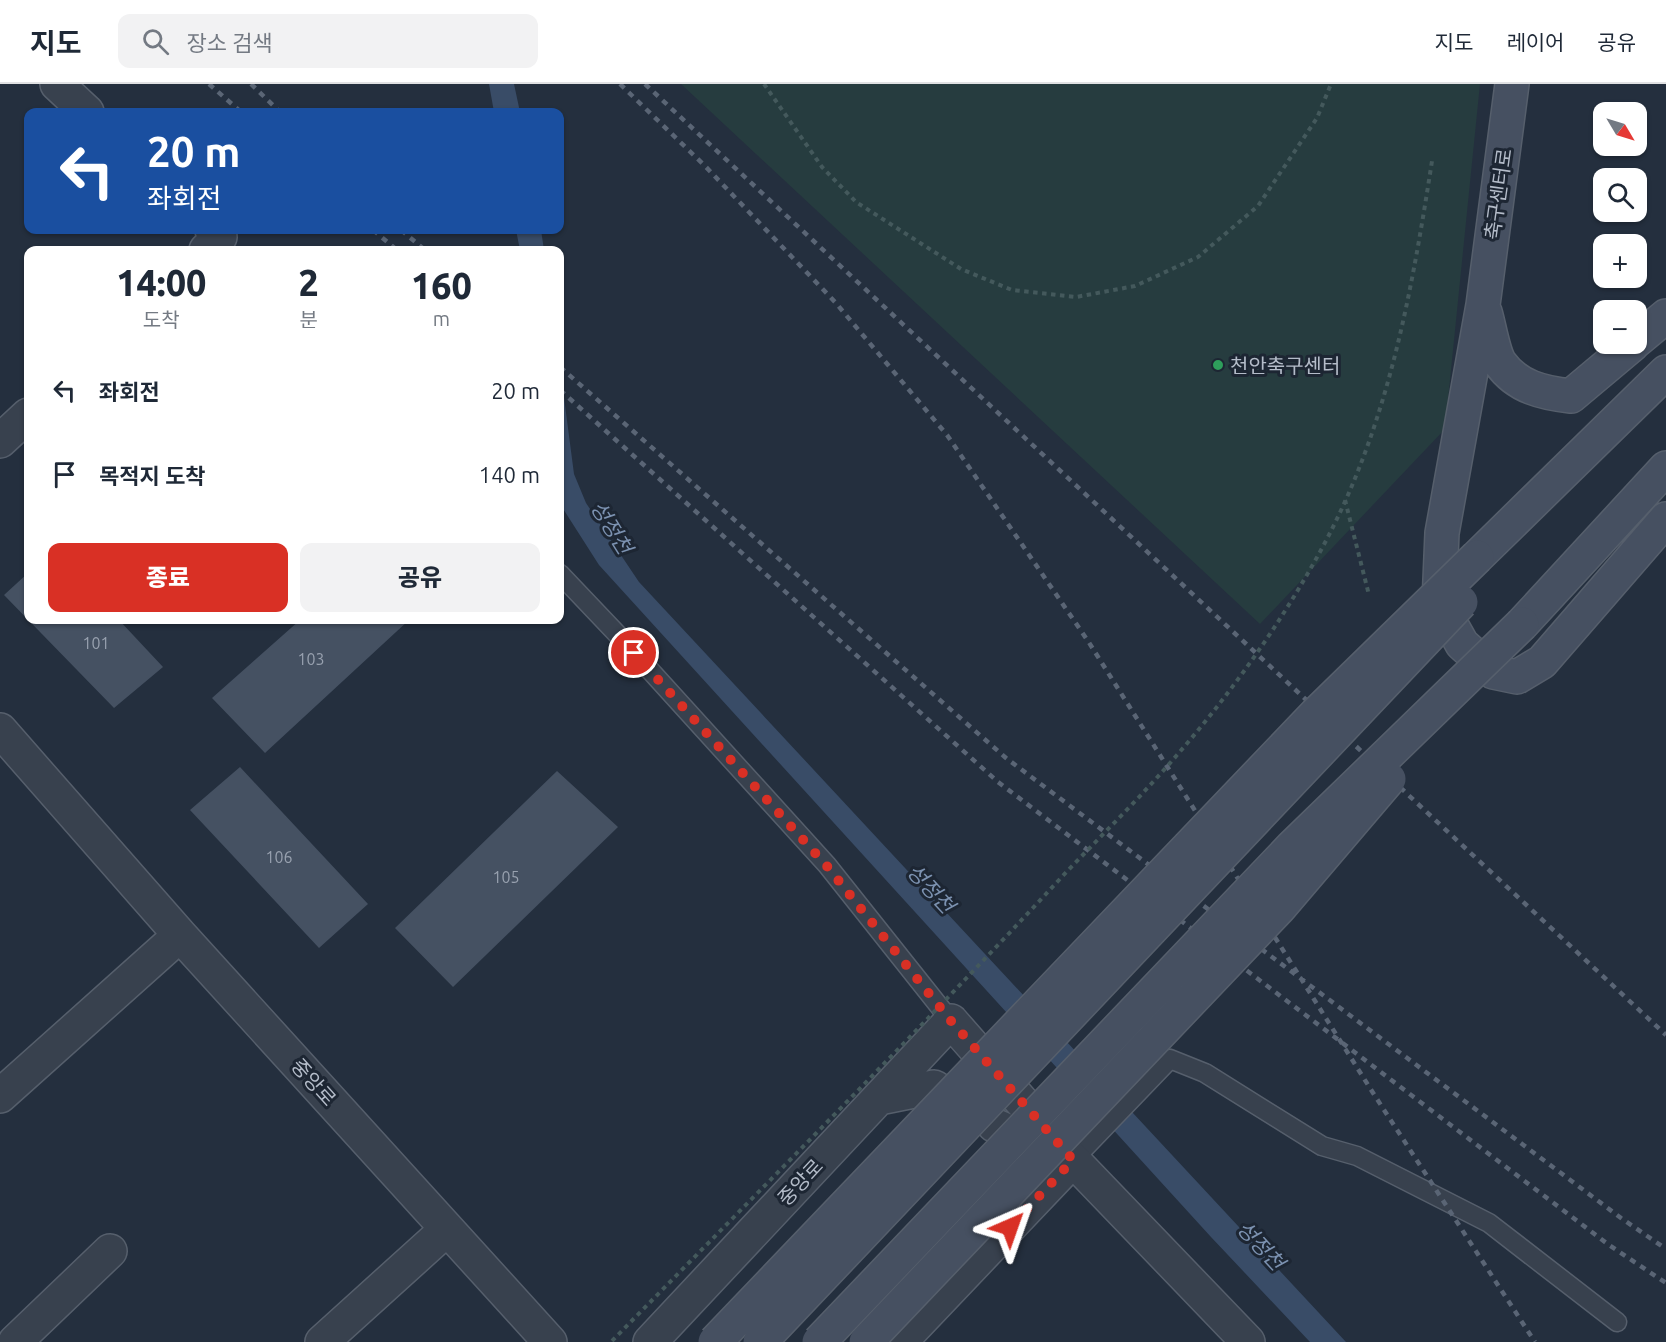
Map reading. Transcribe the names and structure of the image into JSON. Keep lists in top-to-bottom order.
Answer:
{
  "streets": {
    "main road": ["축구센터로"],
    "street": ["중앙로"]
  },
  "water": ["성정천"],
  "places": ["천안축구센터"],
  "house_numbers": [
    "101",
    "103",
    "106",
    "105"
  ],
  "north": "bottom right",
  "page": {
    "header": "지도",
    "search": "장소 검색",
    "nav": ["지도", "레이어", "공유"],
    "map_buttons": ["+", "−"],
    "turn": ["20 m", "좌회전"],
    "eta": [
      "14:00",
      "도착",
      "2",
      "분",
      "160",
      "m"
    ],
    "list": [
      {
        "name": "좌회전",
        "value": "20 m"
      },
      {
        "name": "목적지 도착",
        "value": "140 m"
      }
    ],
    "buttons": ["종료", "공유"]
  }
}
